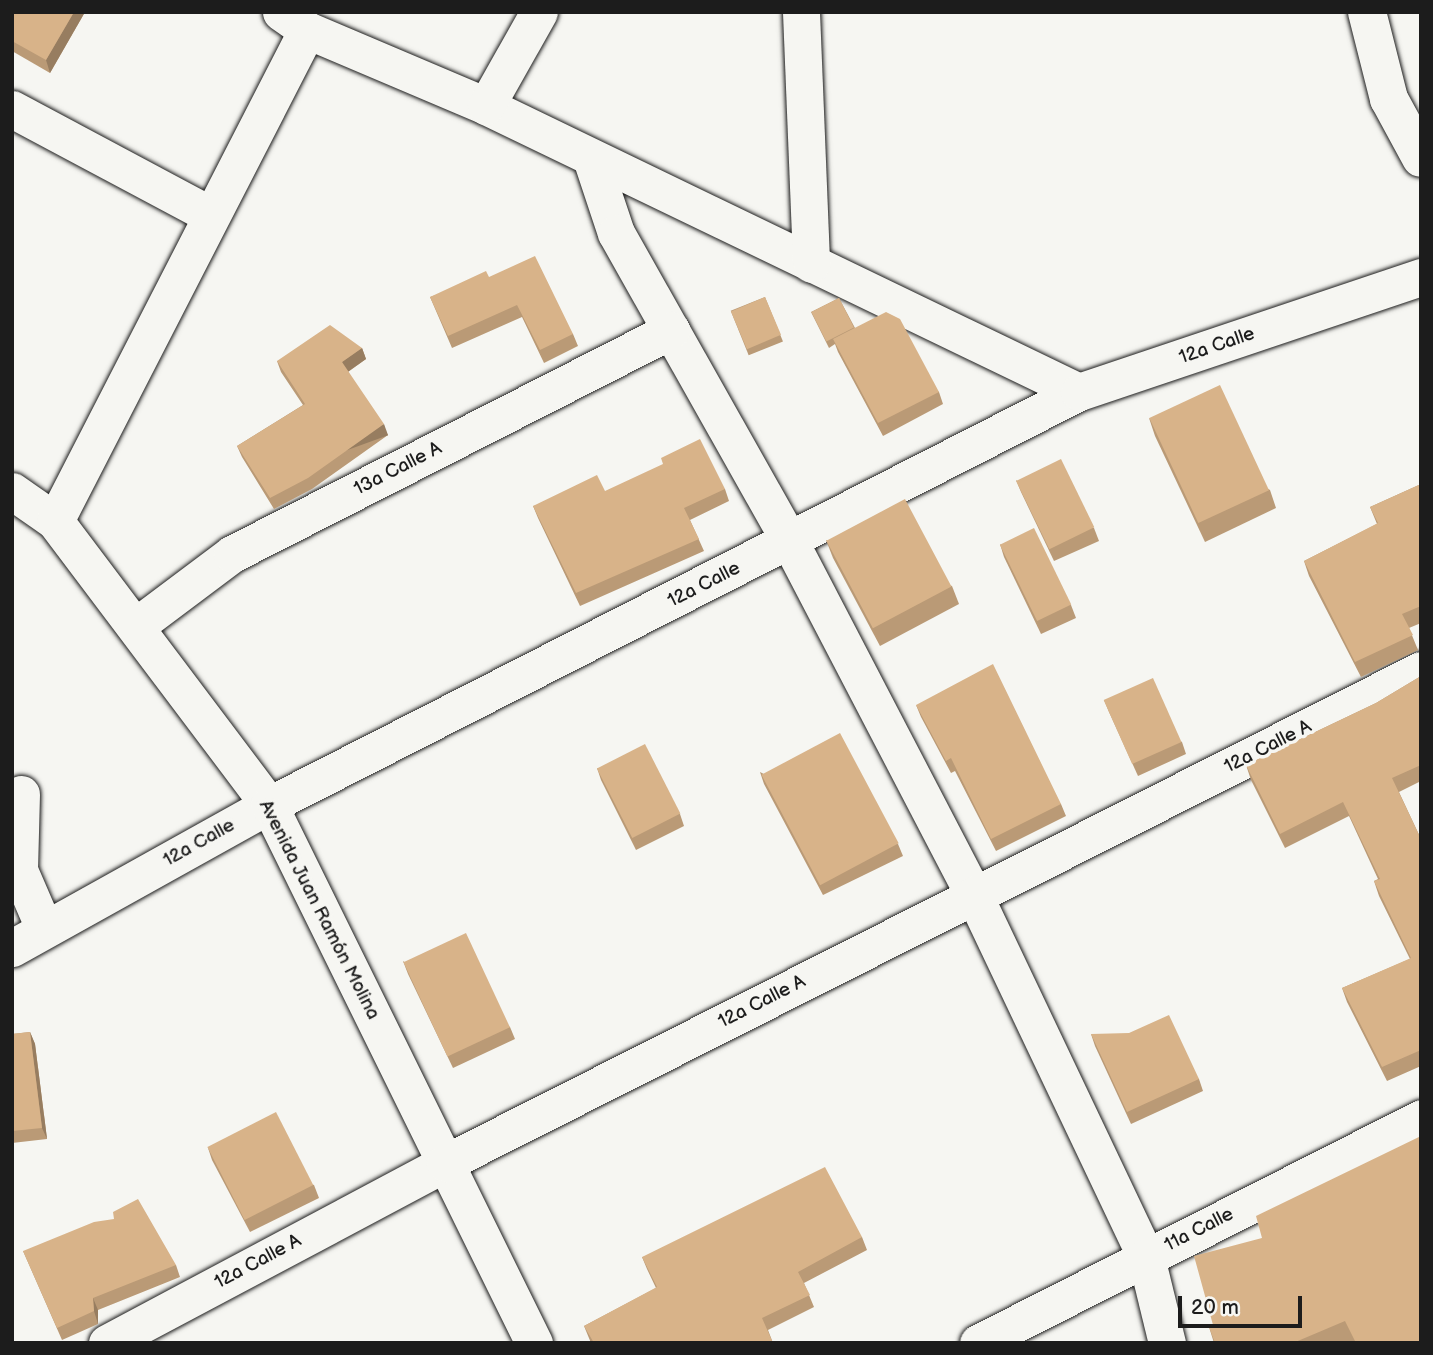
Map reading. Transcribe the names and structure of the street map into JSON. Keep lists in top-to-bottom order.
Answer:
{
  "streets": {
    "street": [
      "12a Calle",
      "13a Calle A",
      "12a Calle A",
      "Avenida Juan Ramón Molina",
      "11a Calle"
    ]
  },
  "crossings": [
    ["12a Calle", "Avenida Juan Ramón Molina"],
    ["13a Calle A", "Avenida Juan Ramón Molina"],
    ["12a Calle A", "Avenida Juan Ramón Molina"]
  ],
  "scale_bar": "20 m"
}
